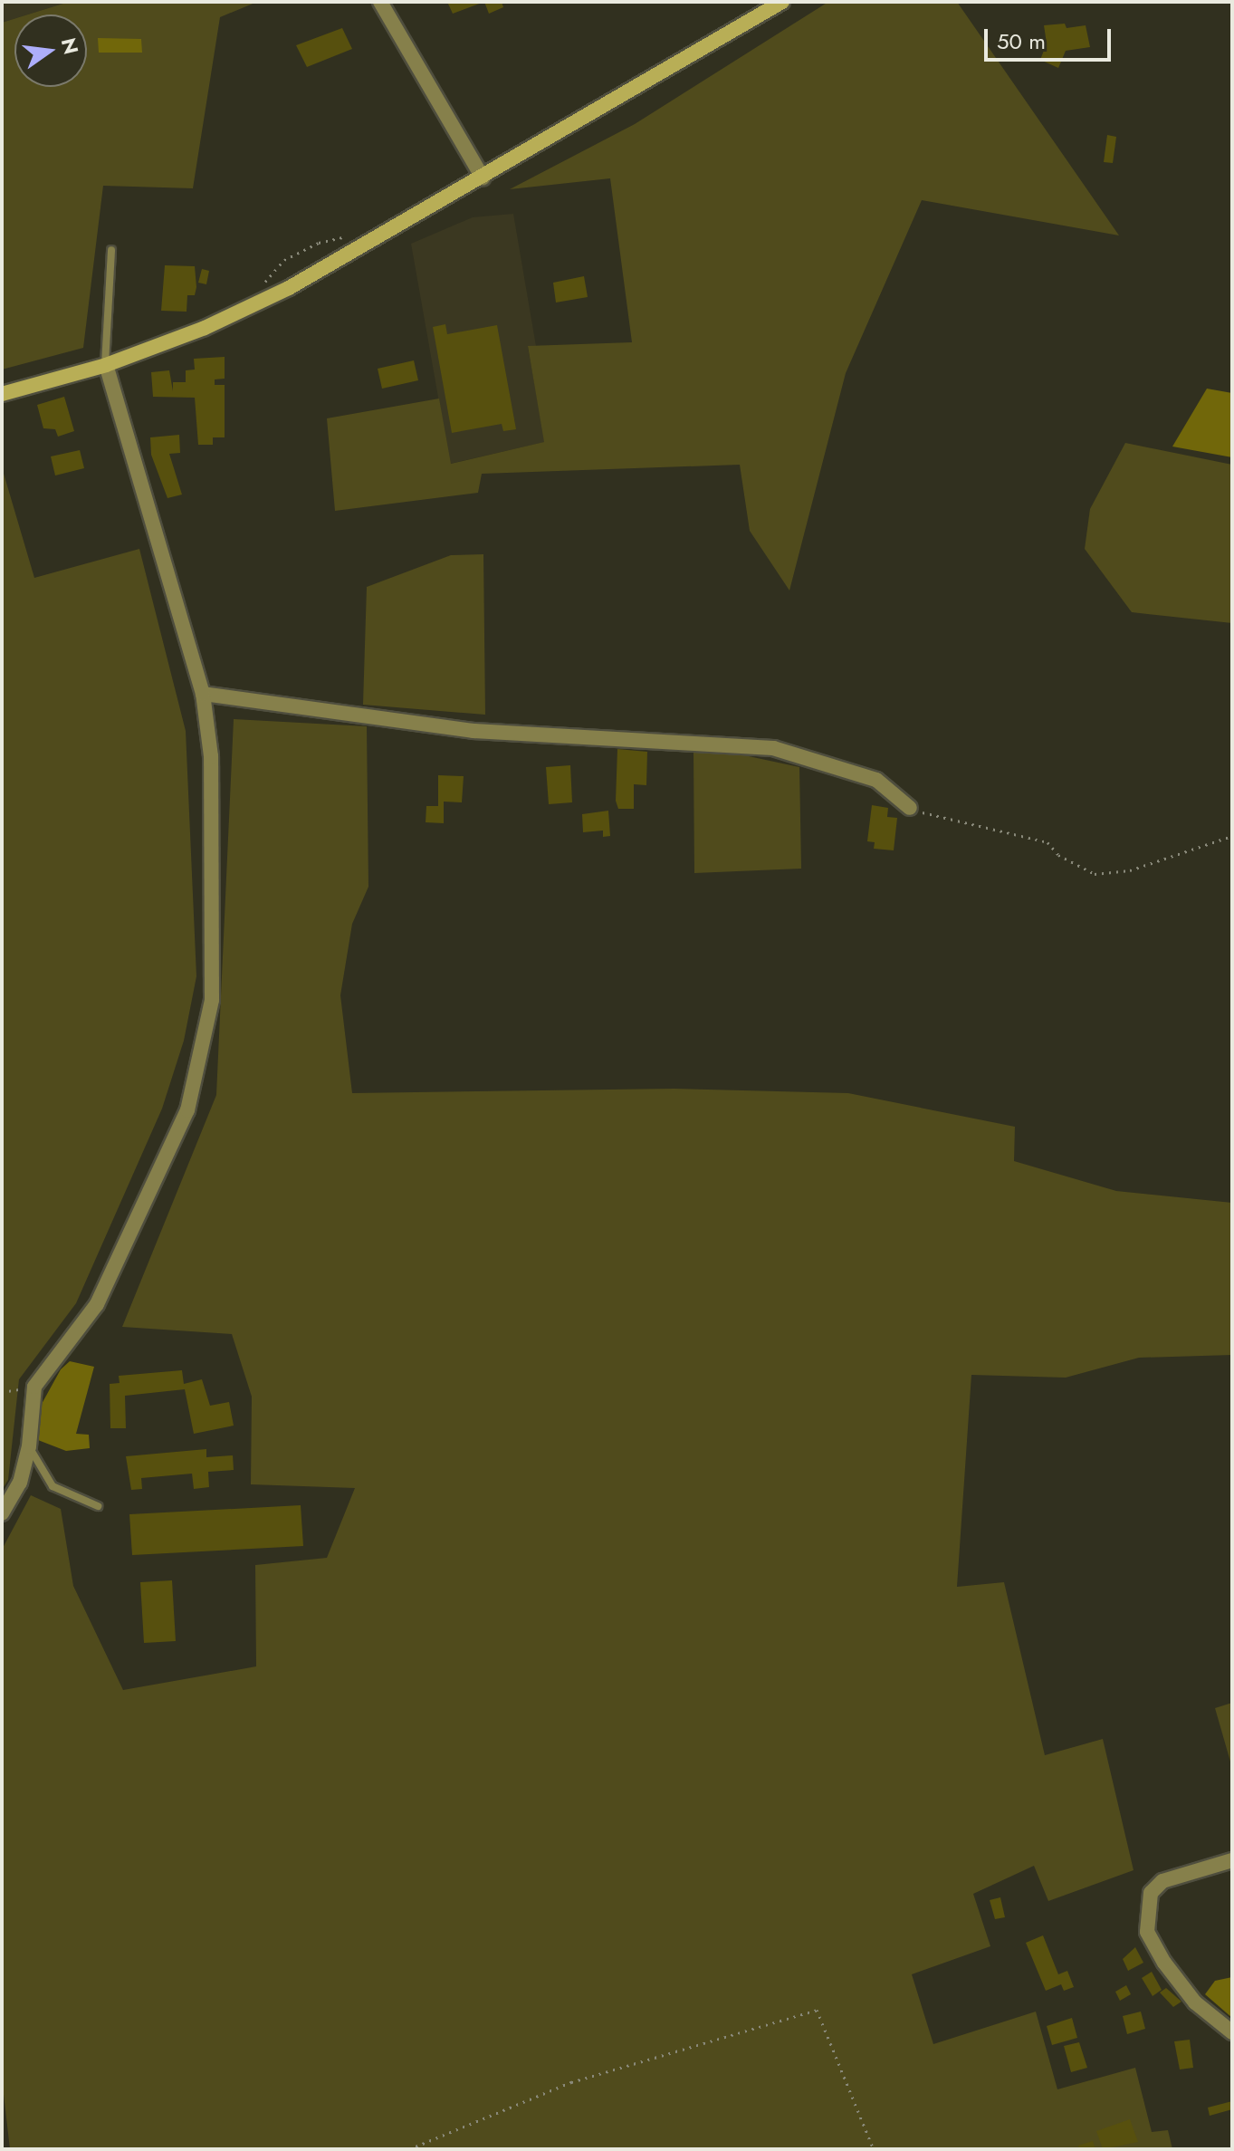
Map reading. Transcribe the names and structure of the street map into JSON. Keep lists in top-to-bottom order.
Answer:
{
  "scale_bar": "50 m",
  "north": "right"
}
